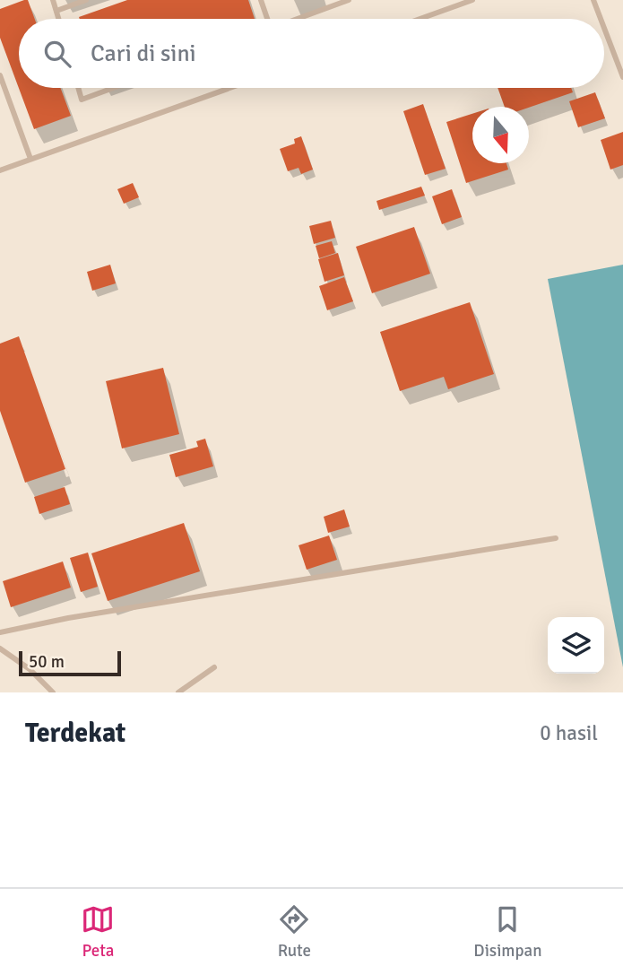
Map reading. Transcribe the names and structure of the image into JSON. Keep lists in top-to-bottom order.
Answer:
{
  "scale_bar": "50 m",
  "north": "bottom",
  "page": {
    "search": "Cari di sini",
    "scale": "50 m",
    "heading": ["Terdekat", "0 hasil"],
    "nav": ["Peta", "Rute", "Disimpan"]
  }
}
